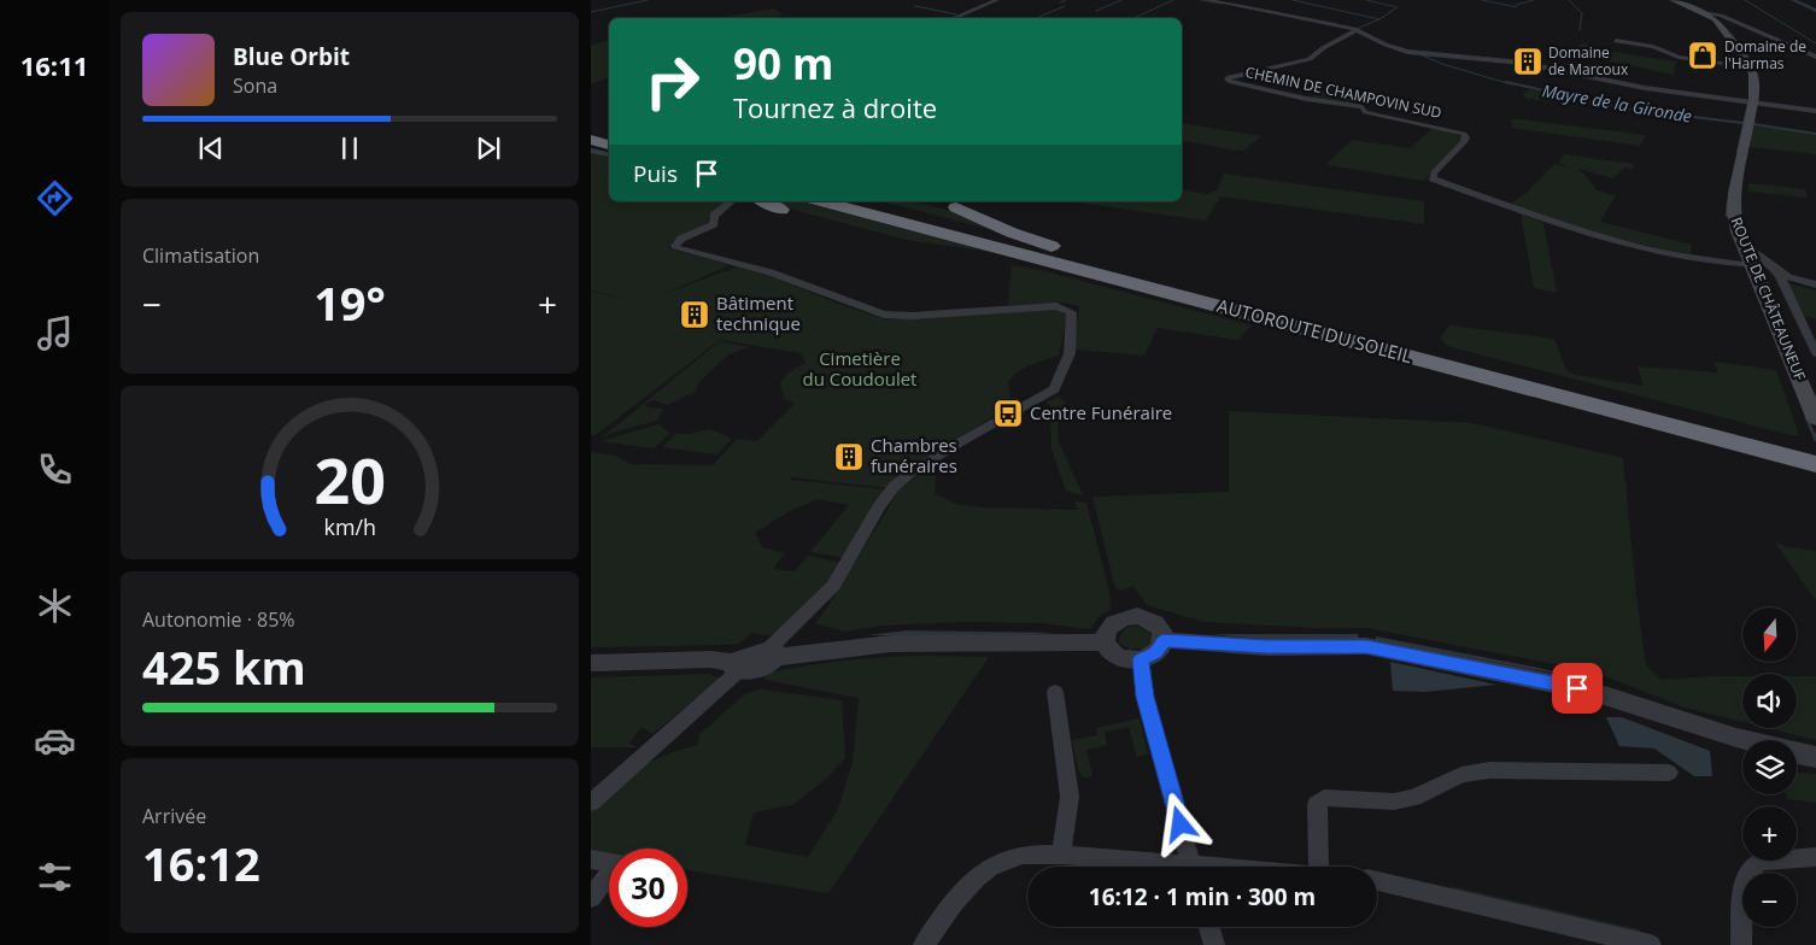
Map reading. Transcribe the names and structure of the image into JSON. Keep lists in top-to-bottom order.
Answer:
{
  "streets": {
    "highway": ["AUTOROUTE DU SOLEIL"],
    "main road": ["ROUTE DE CHÂTEAUNEUF"],
    "street": ["CHEMIN DE CHAMPOVIN SUD"]
  },
  "crossings": [
    ["CHEMIN DE CHAMPOVIN SUD", "ROUTE DE CHÂTEAUNEUF"]
  ],
  "water": ["Mayre de la Gironde"],
  "parks": ["Cimetière du Coudoulet"],
  "places": {
    "shop": ["Domaine de l'Harmas"],
    "building": ["Domaine de Marcoux", "Bâtiment technique", "Chambres funéraires"],
    "bus stop": ["Centre Funéraire"]
  },
  "north": "bottom",
  "page": {
    "tabs": "16:11",
    "turn": ["90 m", "Tournez à droite"],
    "song": ["Blue Orbit", "Sona"],
    "then": "Puis",
    "tile": [
      "Climatisation",
      ["Autonomie · 85%", "425 km"],
      ["Arrivée", "16:12"]
    ],
    "heat": ["−", "19°", "+"],
    "map_buttons": ["+", "−"],
    "limit": "30",
    "trip": "16:12 · 1 min · 300 m",
    "gauge": ["20", "km/h"]
  }
}
